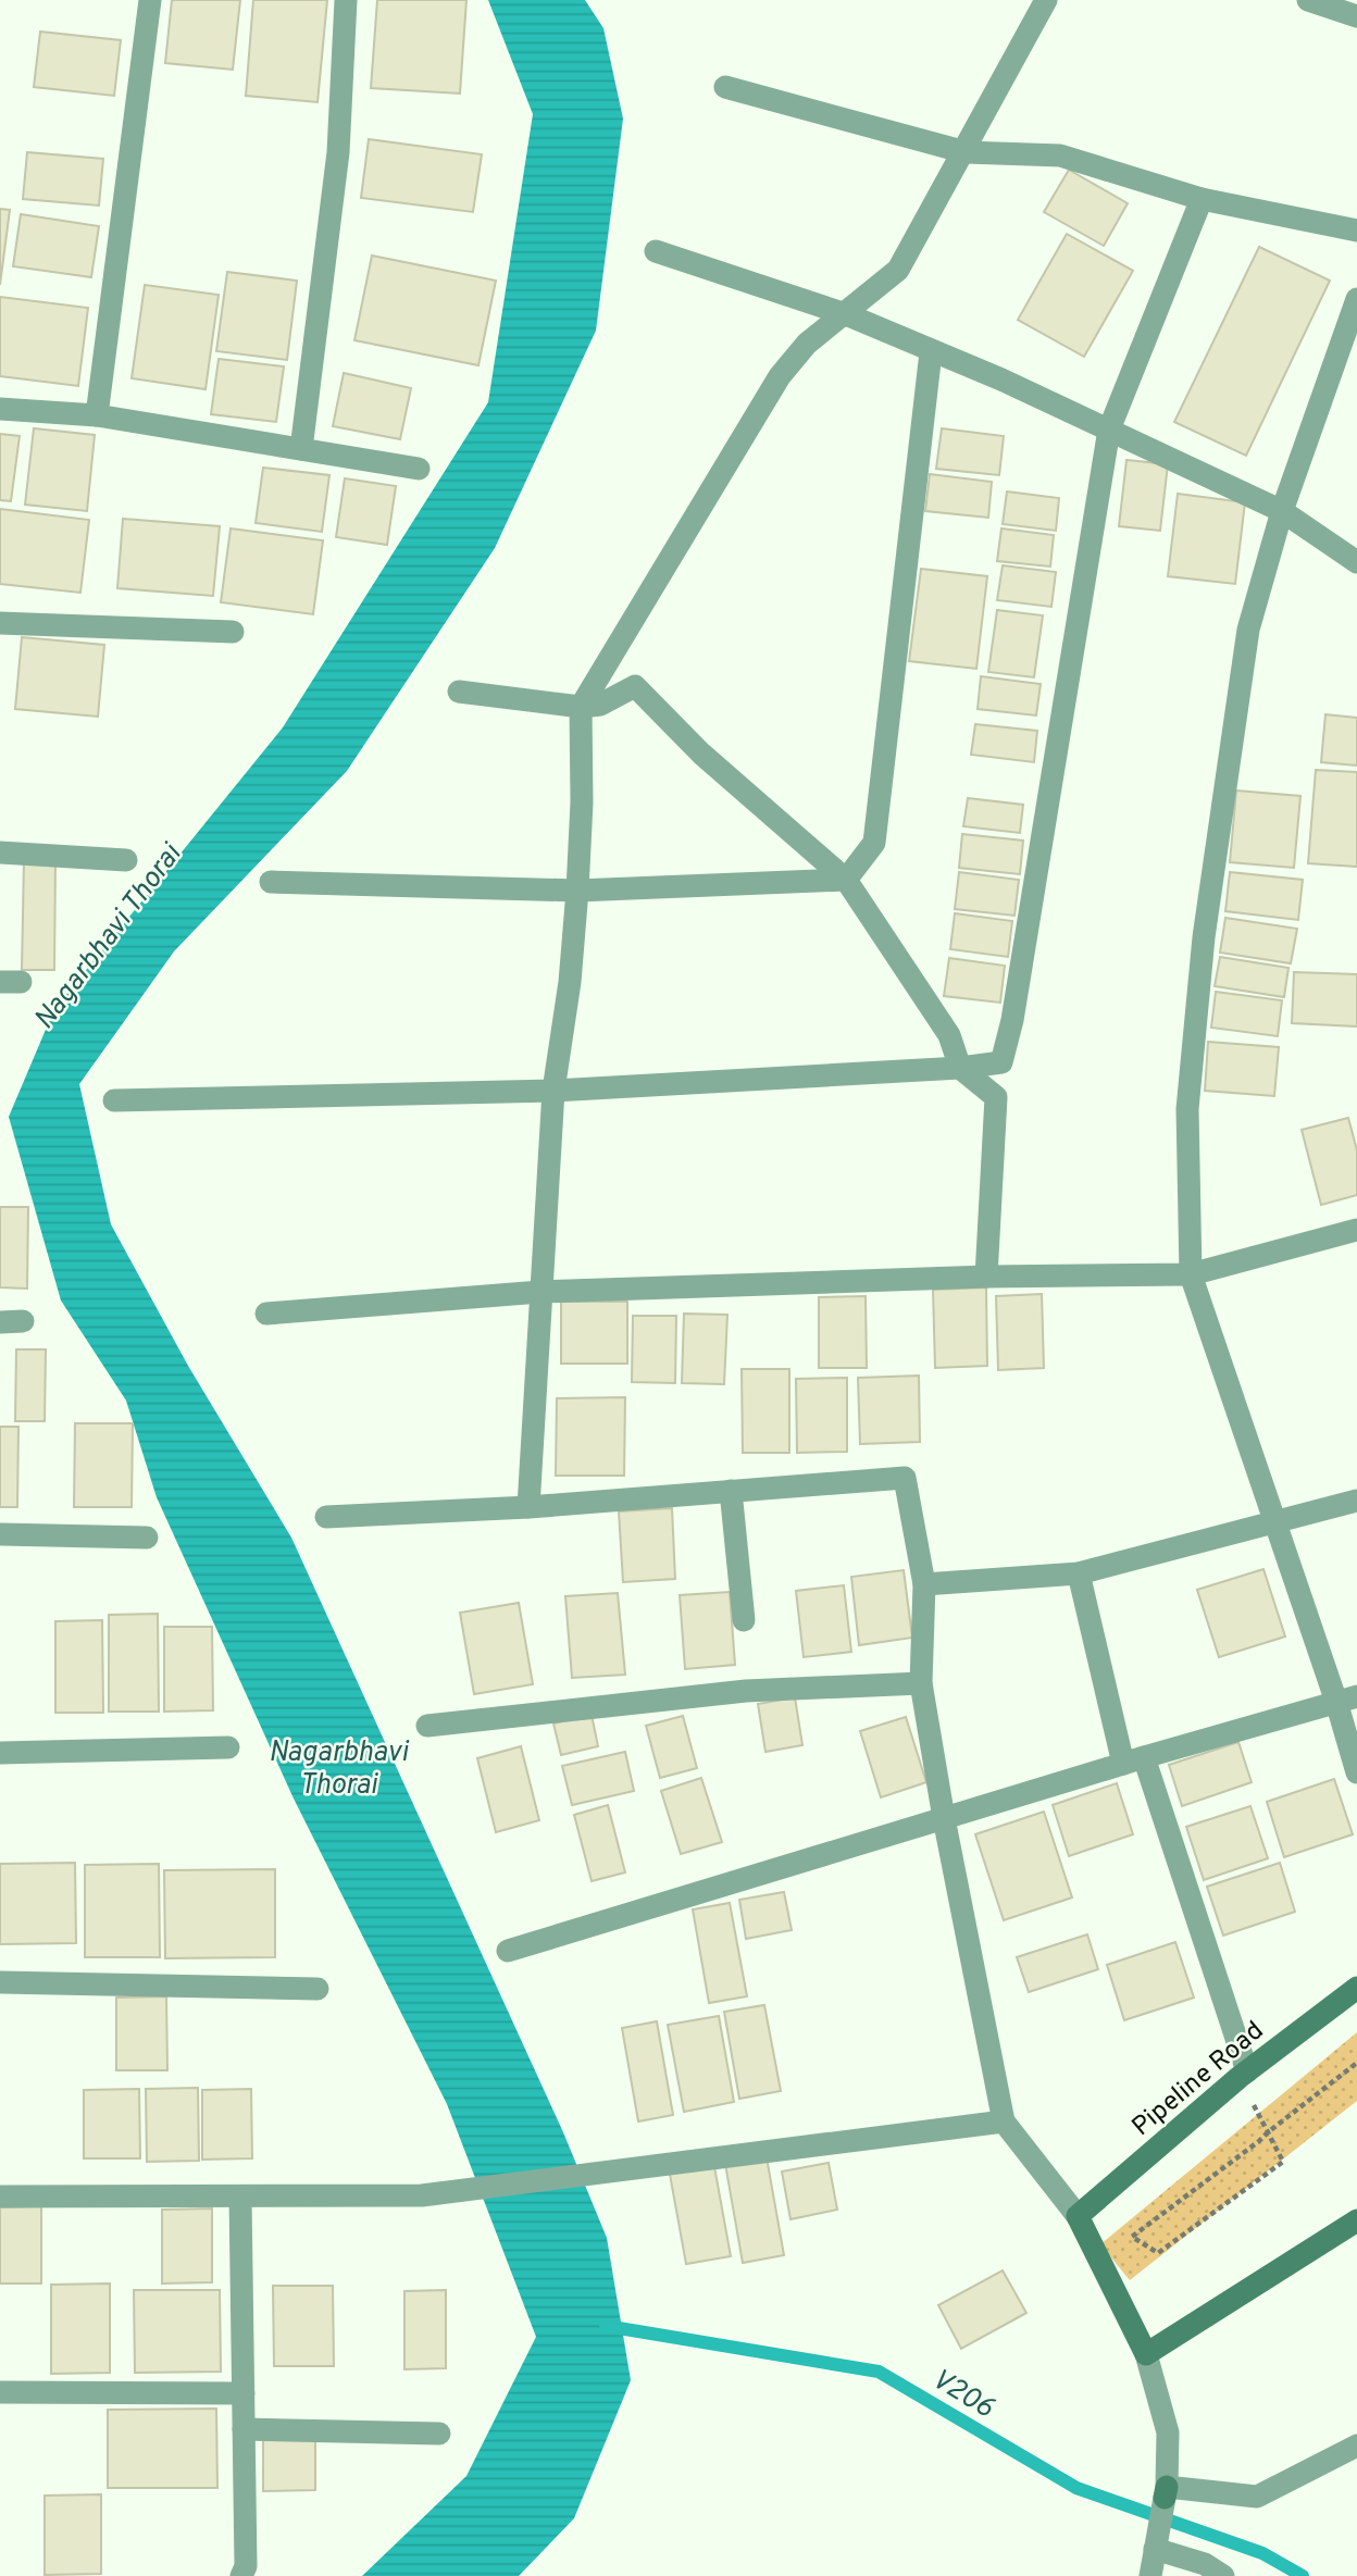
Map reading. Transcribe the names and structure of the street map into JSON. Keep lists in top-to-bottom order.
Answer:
{
  "streets": {
    "main road": ["Pipeline Road"]
  },
  "water": ["Nagarbhavi Thorai", "V206"]
}
